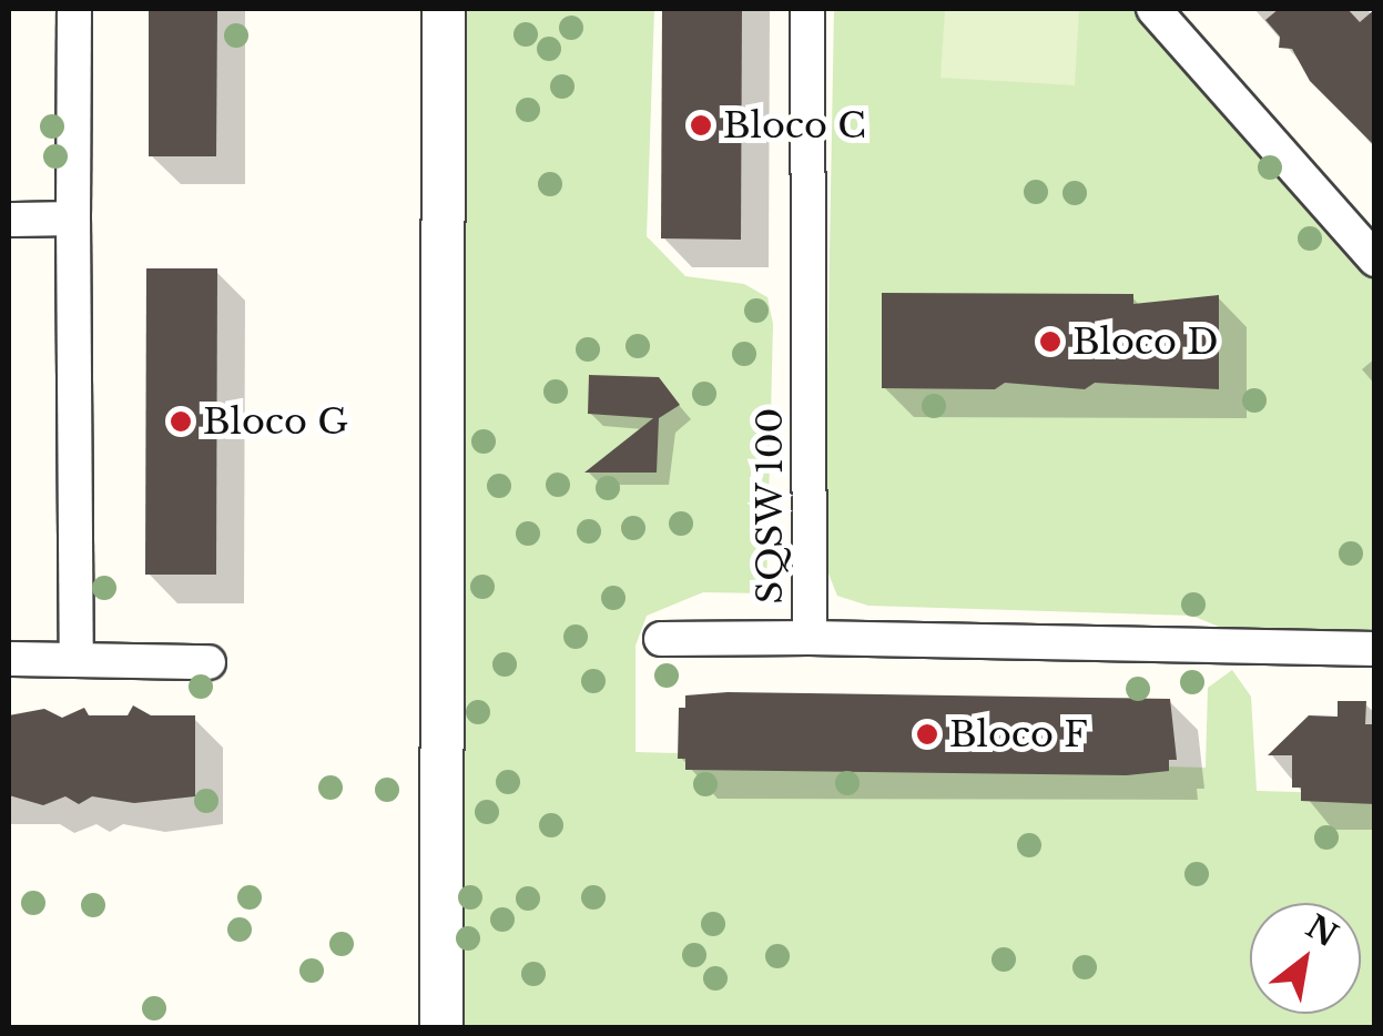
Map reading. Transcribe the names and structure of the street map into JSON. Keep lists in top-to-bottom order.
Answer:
{
  "streets": {
    "street": ["SQSW 100"]
  },
  "places": [
    "Bloco C",
    "Bloco D",
    "Bloco G",
    "Bloco F"
  ],
  "north": "top right"
}
